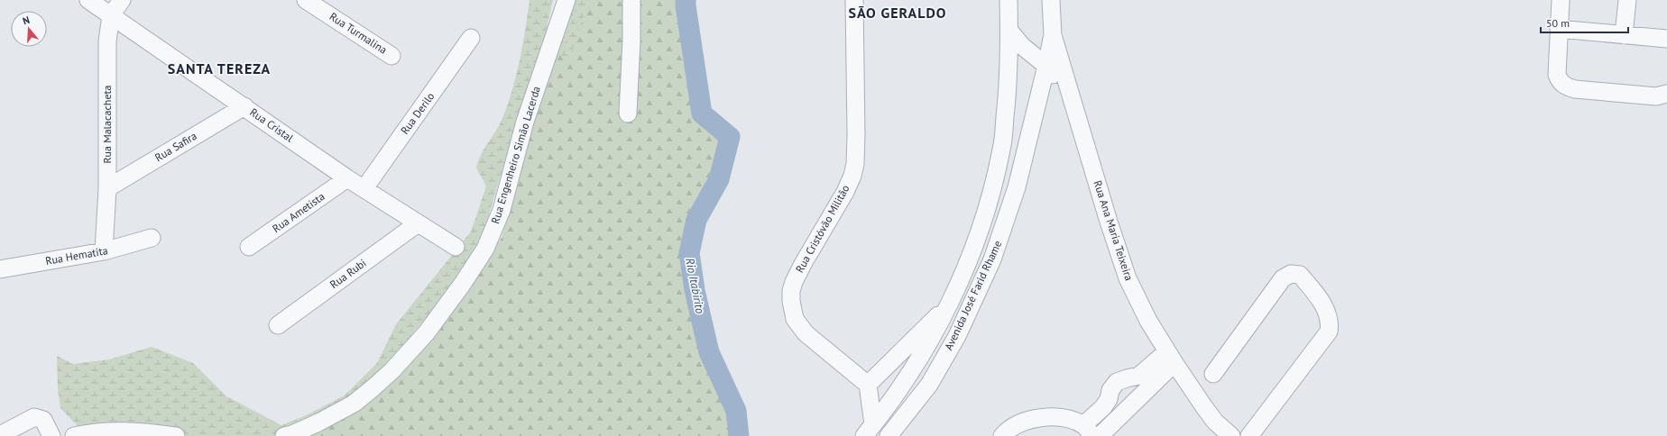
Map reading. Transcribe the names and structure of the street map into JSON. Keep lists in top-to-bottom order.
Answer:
{
  "streets": {
    "street": [
      "Rua Turmalina",
      "Rua Derilo",
      "Rua Malacacheta",
      "Rua Cristal",
      "Rua Safira",
      "Rua Engenheiro Simão Lacerda",
      "Rua Ametista",
      "Rua Cristóvão Militão",
      "Rua Ana Maria Teixeira",
      "Rua Hematita",
      "Rua Rubi",
      "Avenida José Farid Rhame"
    ]
  },
  "crossings": [
    ["Rua Derilo", "Rua Cristal"],
    ["Rua Malacacheta", "Rua Cristal"],
    ["Rua Malacacheta", "Rua Safira"],
    ["Rua Malacacheta", "Rua Hematita"],
    ["Rua Cristal", "Rua Safira"],
    ["Rua Cristal", "Rua Ametista"],
    ["Rua Cristal", "Rua Rubi"],
    ["Rua Ana Maria Teixeira", "Avenida José Farid Rhame"]
  ],
  "districts": ["SÃO GERALDO", "SANTA TEREZA"],
  "water": ["Rio Itabirito"],
  "scale_bar": "50 m",
  "north": "top"
}
